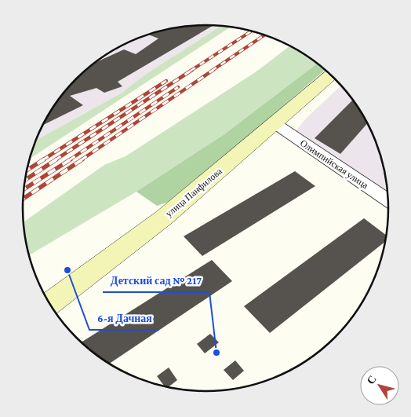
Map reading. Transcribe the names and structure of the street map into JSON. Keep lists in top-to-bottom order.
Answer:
{
  "streets": {
    "main road": ["улица Панфилова"],
    "street": ["Олимпийская улица"]
  },
  "crossings": [
    ["Олимпийская улица", "улица Панфилова"]
  ],
  "places": ["6-я Дачная", "Детский сад № 217"],
  "north": "top left"
}
